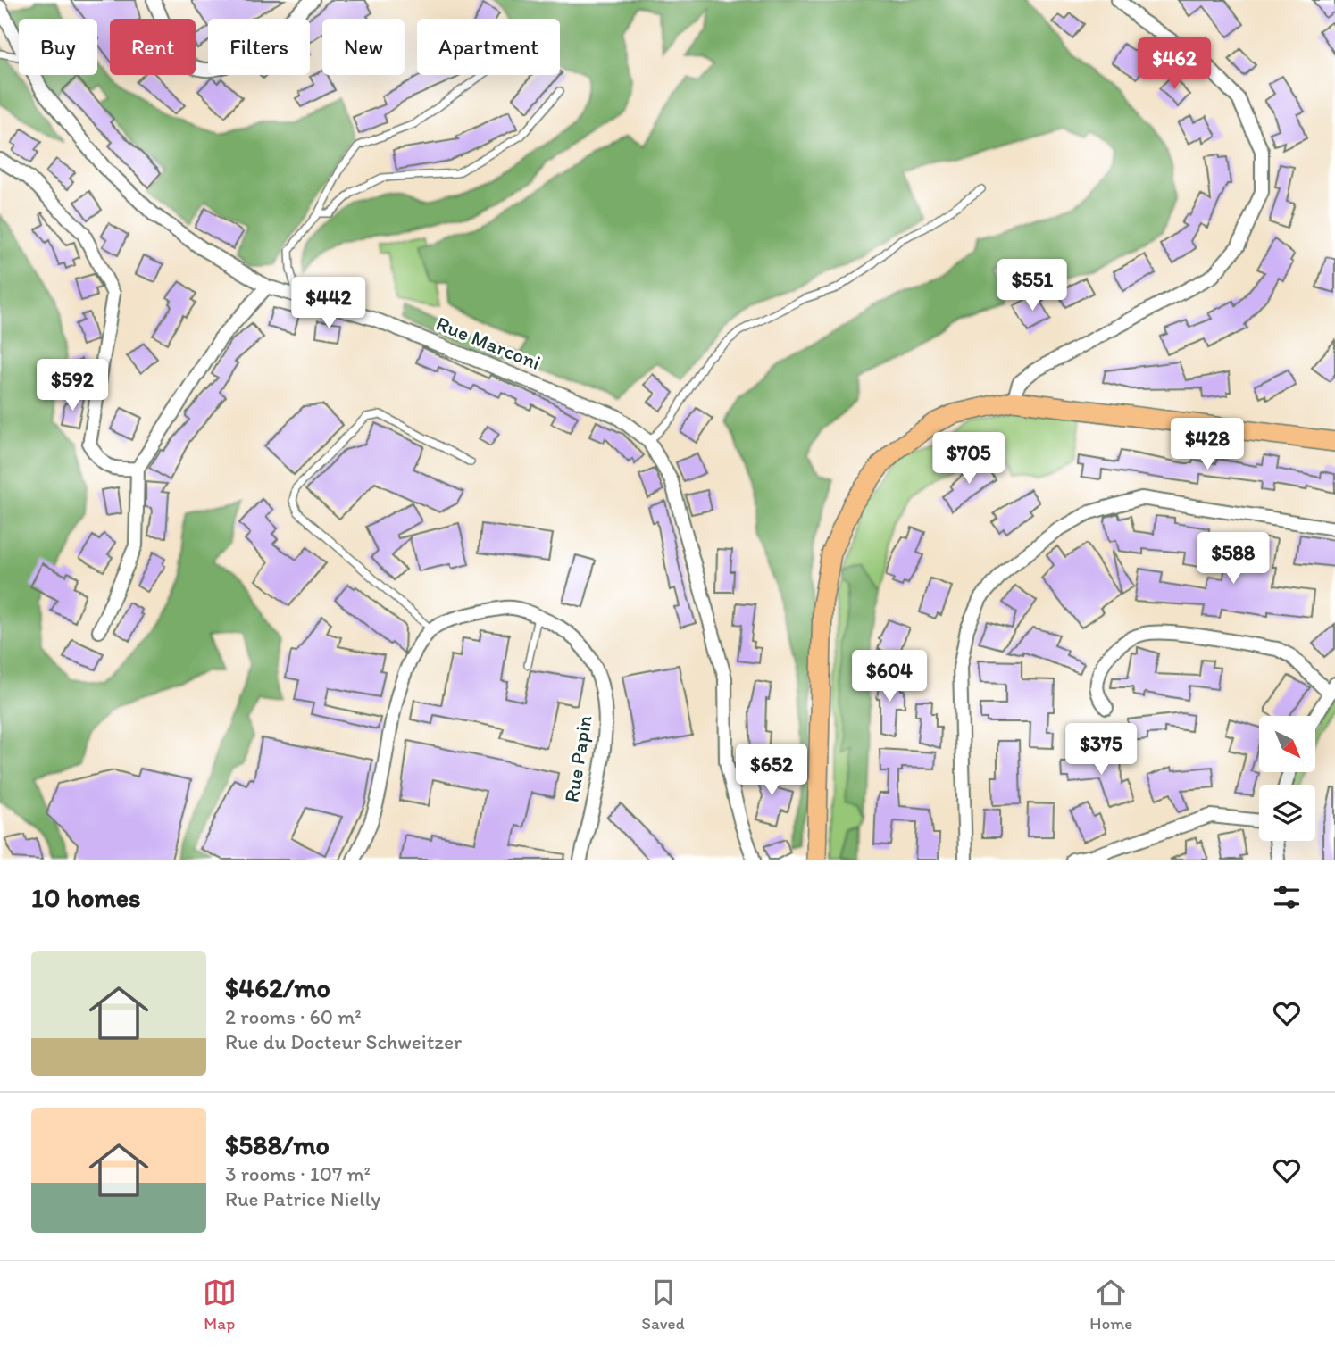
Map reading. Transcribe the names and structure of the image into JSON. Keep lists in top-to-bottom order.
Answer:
{
  "streets": {
    "street": ["Rue Marconi", "Rue Papin"]
  },
  "north": "bottom right",
  "page": {
    "chip": [
      "Buy",
      "Rent",
      "Filters",
      "New",
      "Apartment"
    ],
    "price": [
      "$462",
      "$551",
      "$442",
      "$592",
      "$428",
      "$705",
      "$588",
      "$604",
      "$375",
      "$652"
    ],
    "heading": "10 homes",
    "list": [
      {
        "name": "$462/mo",
        "note": "2 rooms · 60 m² · Rue du Docteur Schweitzer"
      },
      {
        "name": "$588/mo",
        "note": "3 rooms · 107 m² · Rue Patrice Nielly"
      }
    ],
    "tabs": ["Map", "Saved", "Home"]
  }
}
